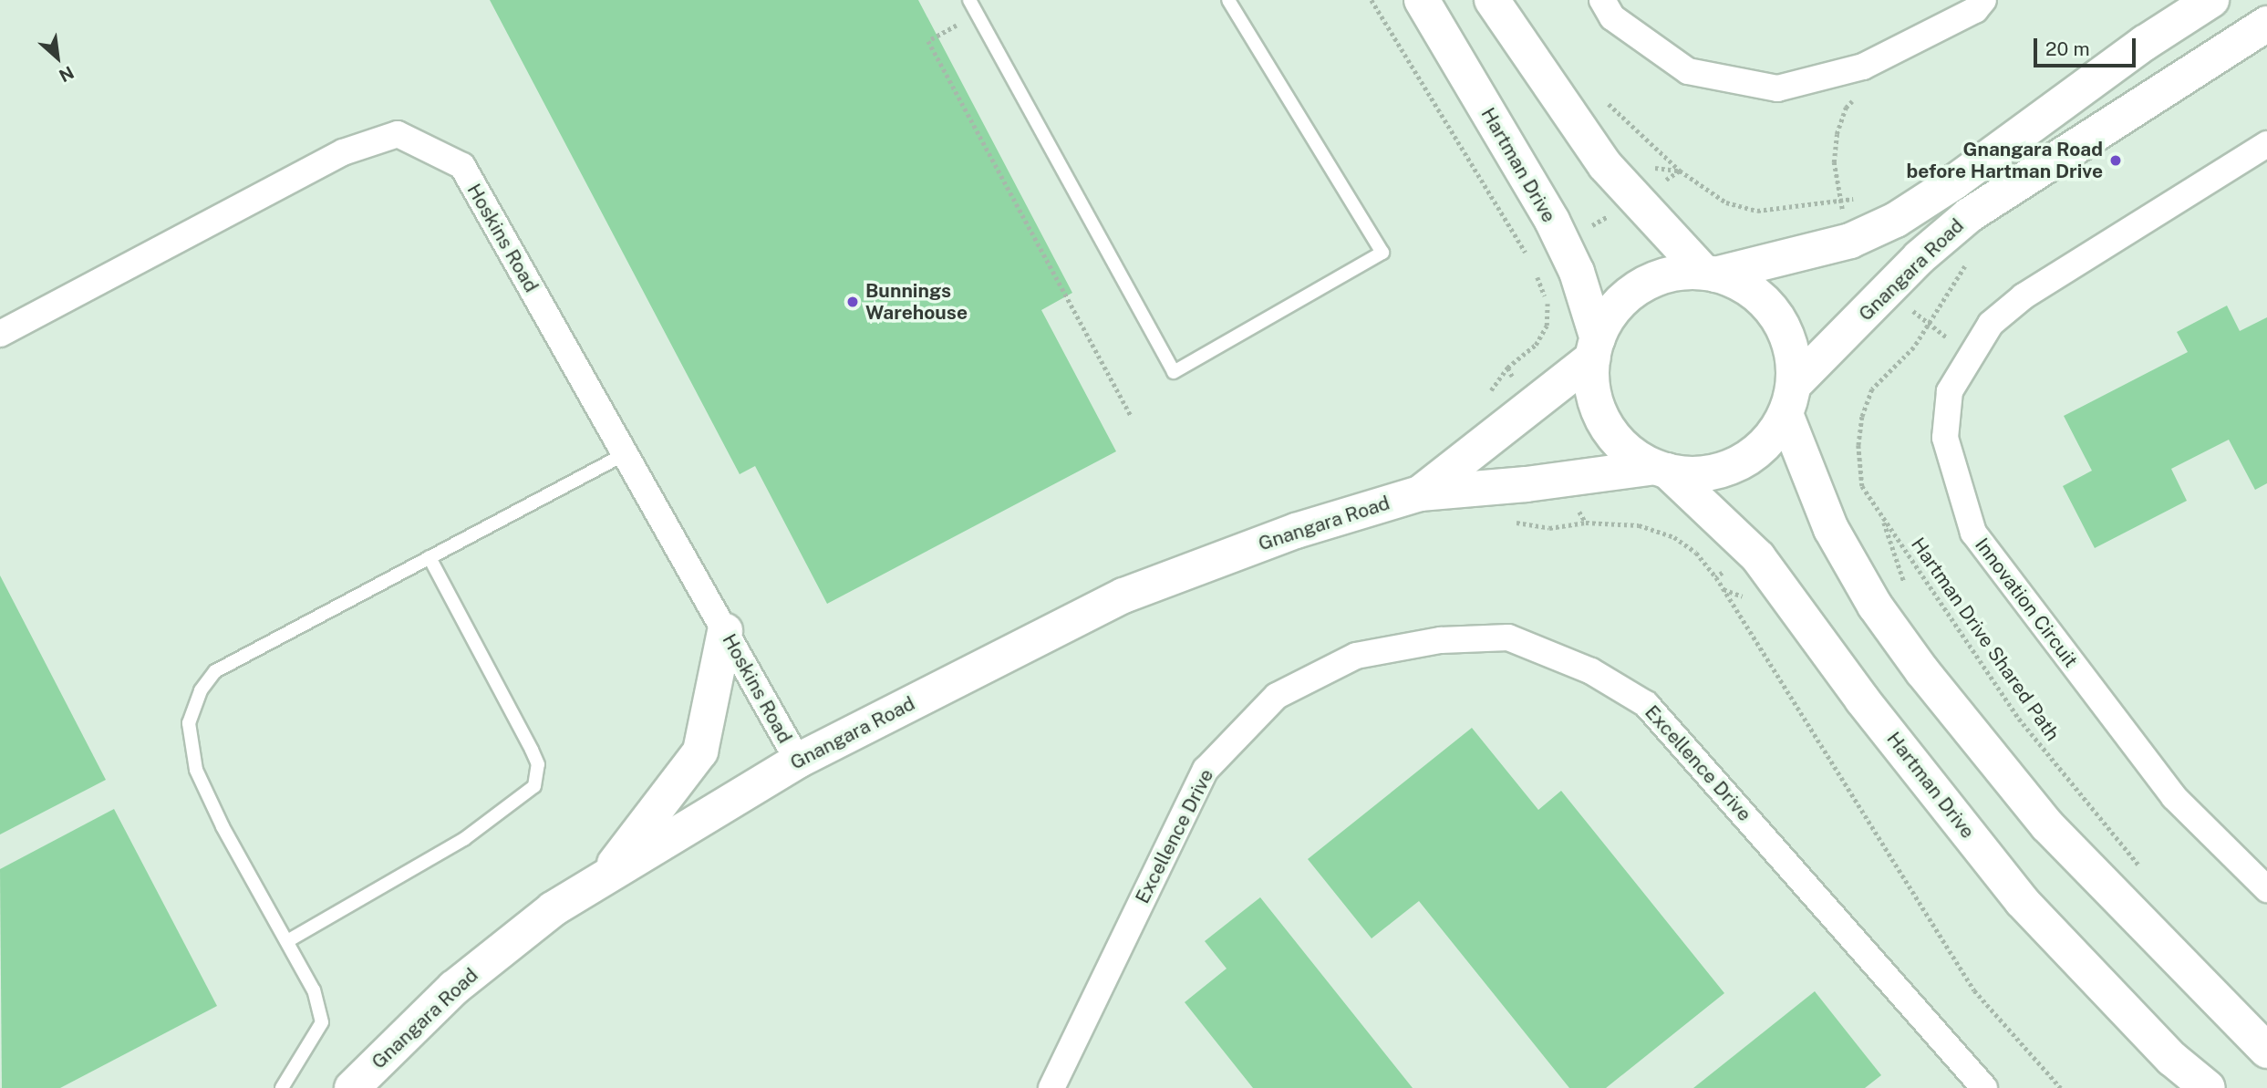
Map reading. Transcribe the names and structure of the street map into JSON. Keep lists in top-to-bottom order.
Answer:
{
  "streets": {
    "main road": ["Hartman Drive", "Gnangara Road"],
    "street": ["Hoskins Road", "Innovation Circuit", "Excellence Drive"],
    "path": ["Hartman Drive Shared Path"]
  },
  "crossings": [
    ["Hartman Drive", "Gnangara Road"],
    ["Hoskins Road", "Gnangara Road"]
  ],
  "places": ["Gnangara Road before Hartman Drive", "Bunnings Warehouse"],
  "scale_bar": "20 m",
  "north": "bottom right"
}
